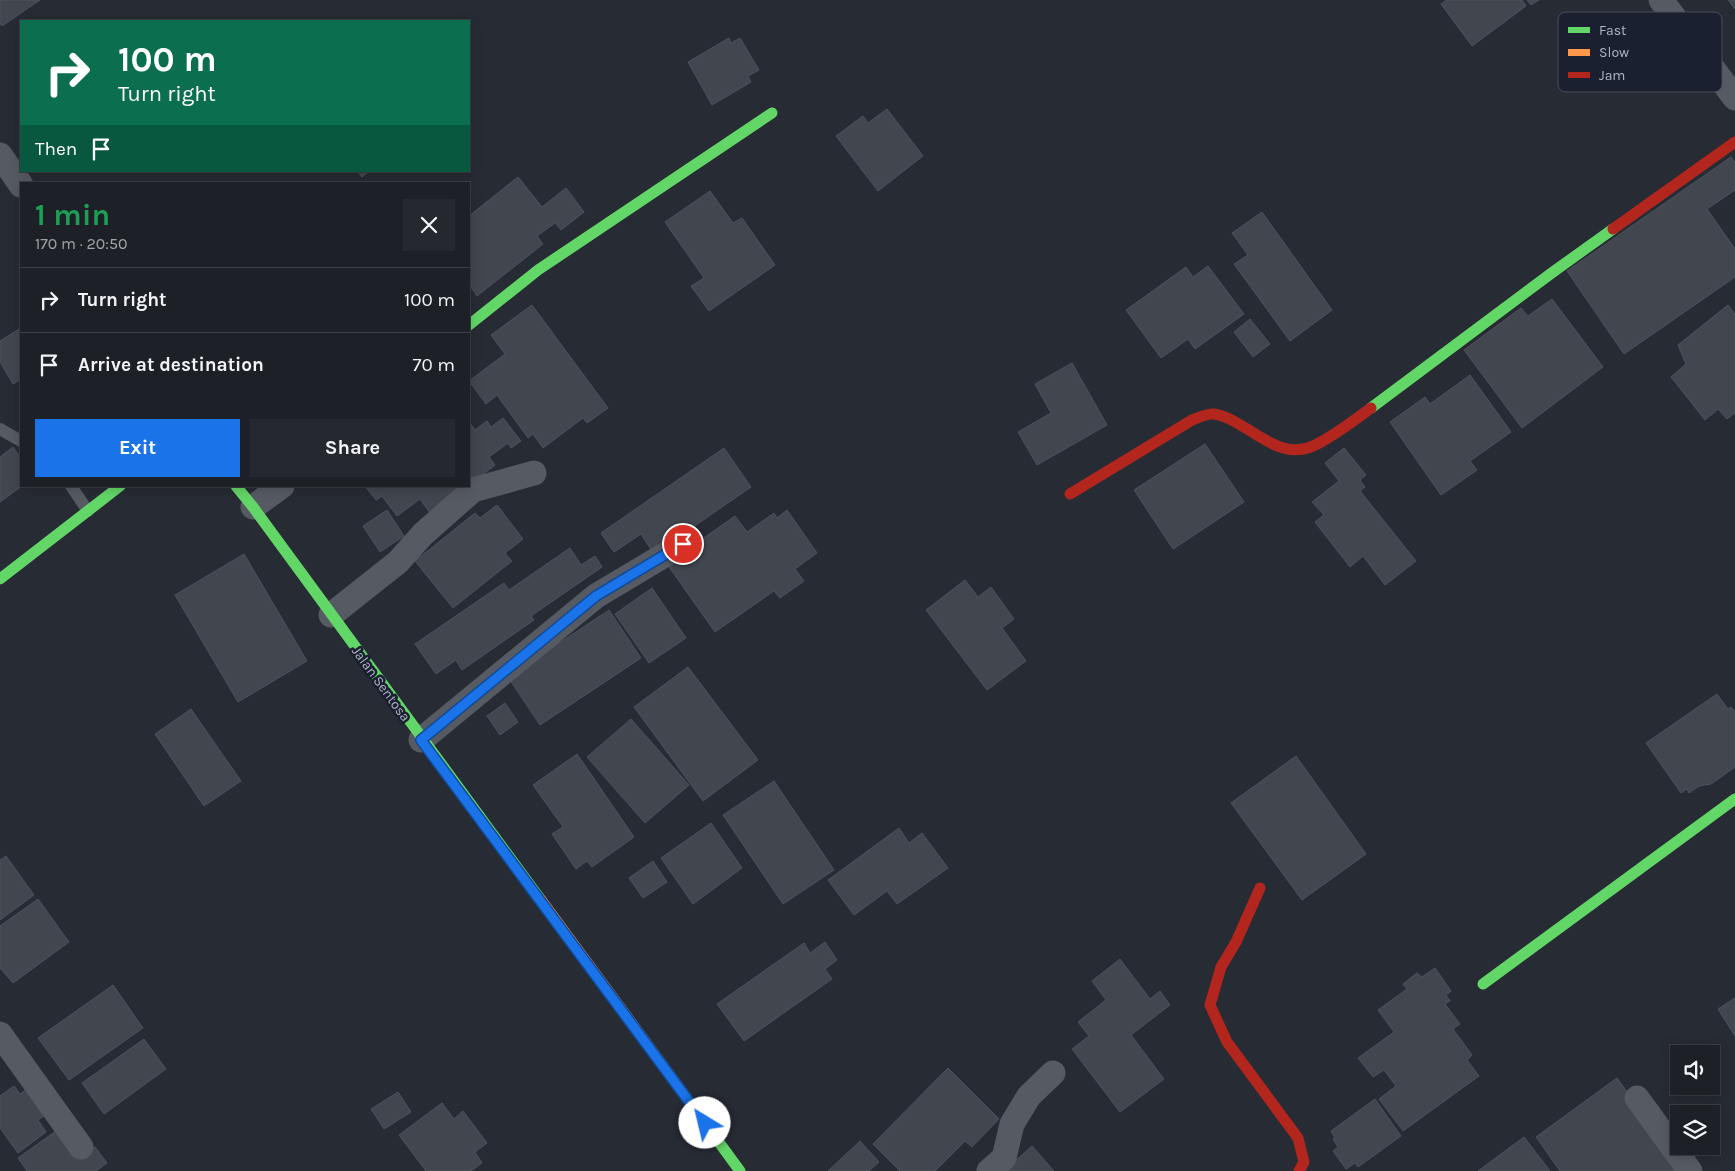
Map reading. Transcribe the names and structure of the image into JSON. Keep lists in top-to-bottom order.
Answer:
{
  "streets": {
    "street": ["Jalan Sentosa"]
  },
  "legend": ["Fast", "Slow", "Jam"],
  "page": {
    "turn": ["100 m", "Turn right"],
    "then": "Then",
    "heading": ["1 min", "170 m · 20:50"],
    "list": [
      {
        "name": "Turn right",
        "value": "100 m"
      },
      {
        "name": "Arrive at destination",
        "value": "70 m"
      }
    ],
    "buttons": ["Exit", "Share"]
  }
}
